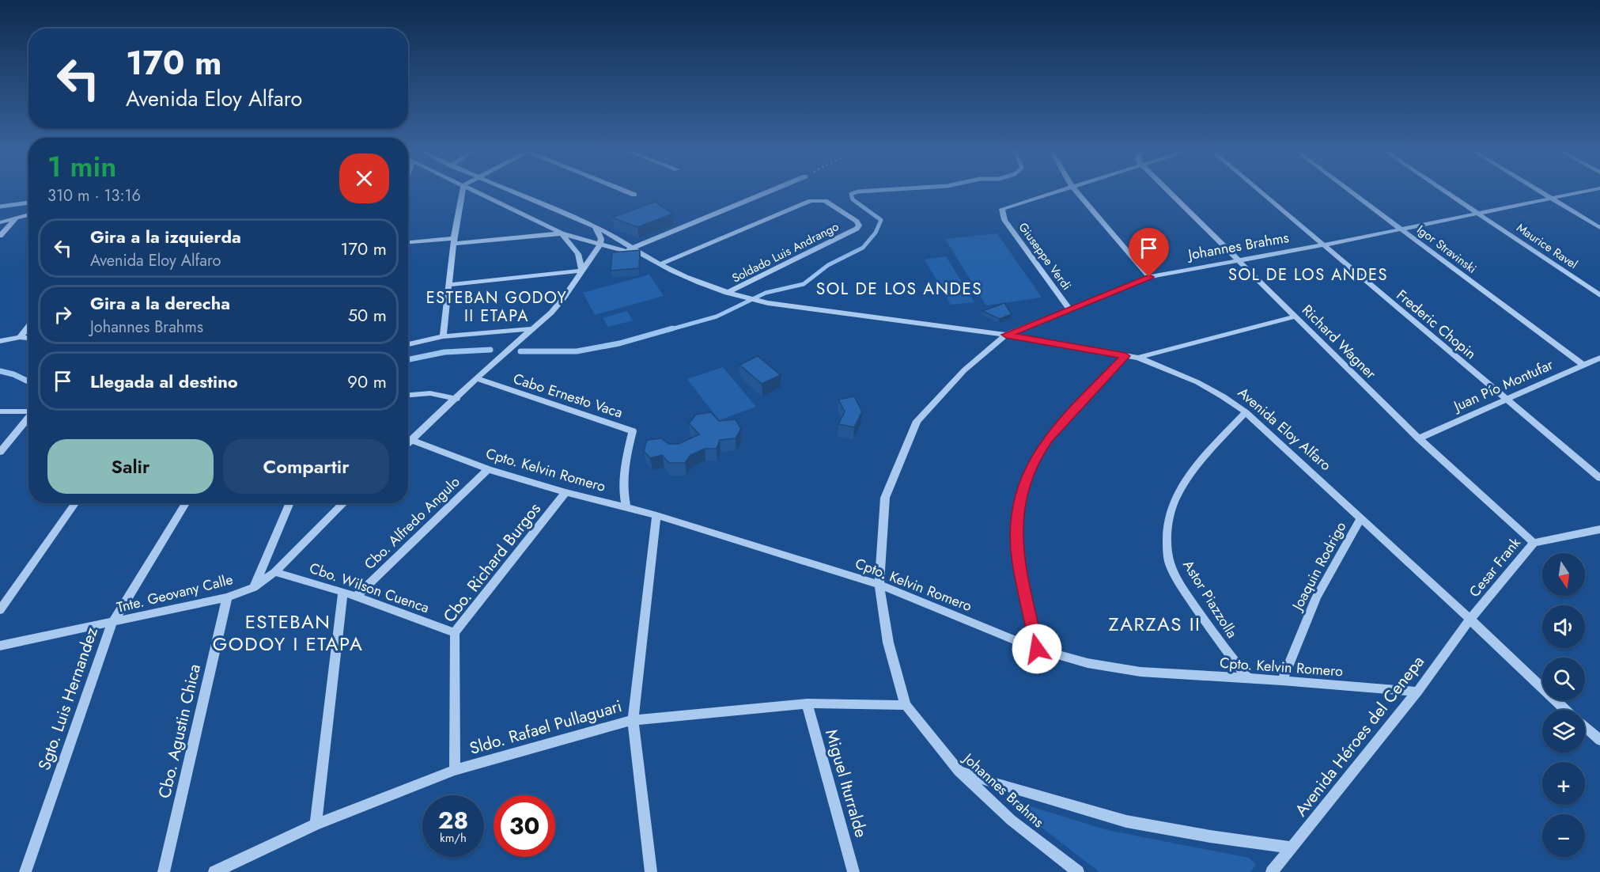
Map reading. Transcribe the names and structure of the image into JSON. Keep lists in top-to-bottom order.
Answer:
{
  "streets": {
    "street": [
      "Johannes Brahms",
      "Maurice Ravel",
      "Igor Stravinski",
      "Soldado Luis Andrango",
      "Giuseppe Verdi",
      "Frederic Chopin",
      "Richard Wagner",
      "Juan Pío Montufar",
      "Cabo Ernesto Vaca",
      "Avenida Eloy Alfaro",
      "Cpto. Kelvin Romero",
      "Cbo. Alfredo Angulo",
      "Cbo. Richard Burgos",
      "Joaquin Rodrigo",
      "Cesar Frank",
      "Cbo. Wilson Cuenca",
      "Tnte. Geovany Calle",
      "Astor Piazzolla",
      "Sgto. Luis Hernandez",
      "Sldo. Rafael Pullaguari",
      "Cbo. Agustin Chica",
      "Avenida Héroes del Cenepa",
      "Miguel Iturralde"
    ]
  },
  "crossings": [
    ["Johannes Brahms", "Maurice Ravel"],
    ["Johannes Brahms", "Igor Stravinski"],
    ["Johannes Brahms", "Giuseppe Verdi"],
    ["Johannes Brahms", "Frederic Chopin"],
    ["Johannes Brahms", "Richard Wagner"],
    ["Johannes Brahms", "Avenida Eloy Alfaro"],
    ["Johannes Brahms", "Cpto. Kelvin Romero"],
    ["Johannes Brahms", "Sldo. Rafael Pullaguari"],
    ["Igor Stravinski", "Juan Pío Montufar"],
    ["Soldado Luis Andrango", "Avenida Eloy Alfaro"],
    ["Frederic Chopin", "Juan Pío Montufar"],
    ["Richard Wagner", "Juan Pío Montufar"],
    ["Richard Wagner", "Cesar Frank"],
    ["Cabo Ernesto Vaca", "Cpto. Kelvin Romero"],
    ["Avenida Eloy Alfaro", "Joaquin Rodrigo"],
    ["Avenida Eloy Alfaro", "Cesar Frank"],
    ["Avenida Eloy Alfaro", "Astor Piazzolla"],
    ["Avenida Eloy Alfaro", "Avenida Héroes del Cenepa"],
    ["Cpto. Kelvin Romero", "Cbo. Alfredo Angulo"],
    ["Cpto. Kelvin Romero", "Cbo. Richard Burgos"],
    ["Cpto. Kelvin Romero", "Joaquin Rodrigo"],
    ["Cpto. Kelvin Romero", "Astor Piazzolla"],
    ["Cpto. Kelvin Romero", "Avenida Héroes del Cenepa"],
    ["Cbo. Alfredo Angulo", "Cbo. Wilson Cuenca"],
    ["Cbo. Richard Burgos", "Cbo. Wilson Cuenca"],
    ["Cbo. Richard Burgos", "Sldo. Rafael Pullaguari"],
    ["Cesar Frank", "Avenida Héroes del Cenepa"],
    ["Cbo. Wilson Cuenca", "Tnte. Geovany Calle"],
    ["Tnte. Geovany Calle", "Sgto. Luis Hernandez"],
    ["Tnte. Geovany Calle", "Cbo. Agustin Chica"],
    ["Sldo. Rafael Pullaguari", "Miguel Iturralde"]
  ],
  "districts": [
    "SOL DE LOS ANDES",
    "SOL DE LOS ANDES",
    "ESTEBAN GODOY II ETAPA",
    "ESTEBAN GODOY I ETAPA",
    "ZARZAS II"
  ],
  "north": "bottom",
  "page": {
    "turn": ["170 m", "Avenida Eloy Alfaro"],
    "heading": ["1 min", "310 m · 13:16"],
    "list": [
      {
        "name": "Gira a la izquierda",
        "note": "Avenida Eloy Alfaro",
        "value": "170 m"
      },
      {
        "name": "Gira a la derecha",
        "note": "Johannes Brahms",
        "value": "50 m"
      },
      {
        "name": "Llegada al destino",
        "value": "90 m"
      }
    ],
    "buttons": ["Salir", "Compartir"],
    "map_buttons": ["+", "−"],
    "speed": "28 km/h",
    "limit": "30"
  }
}
